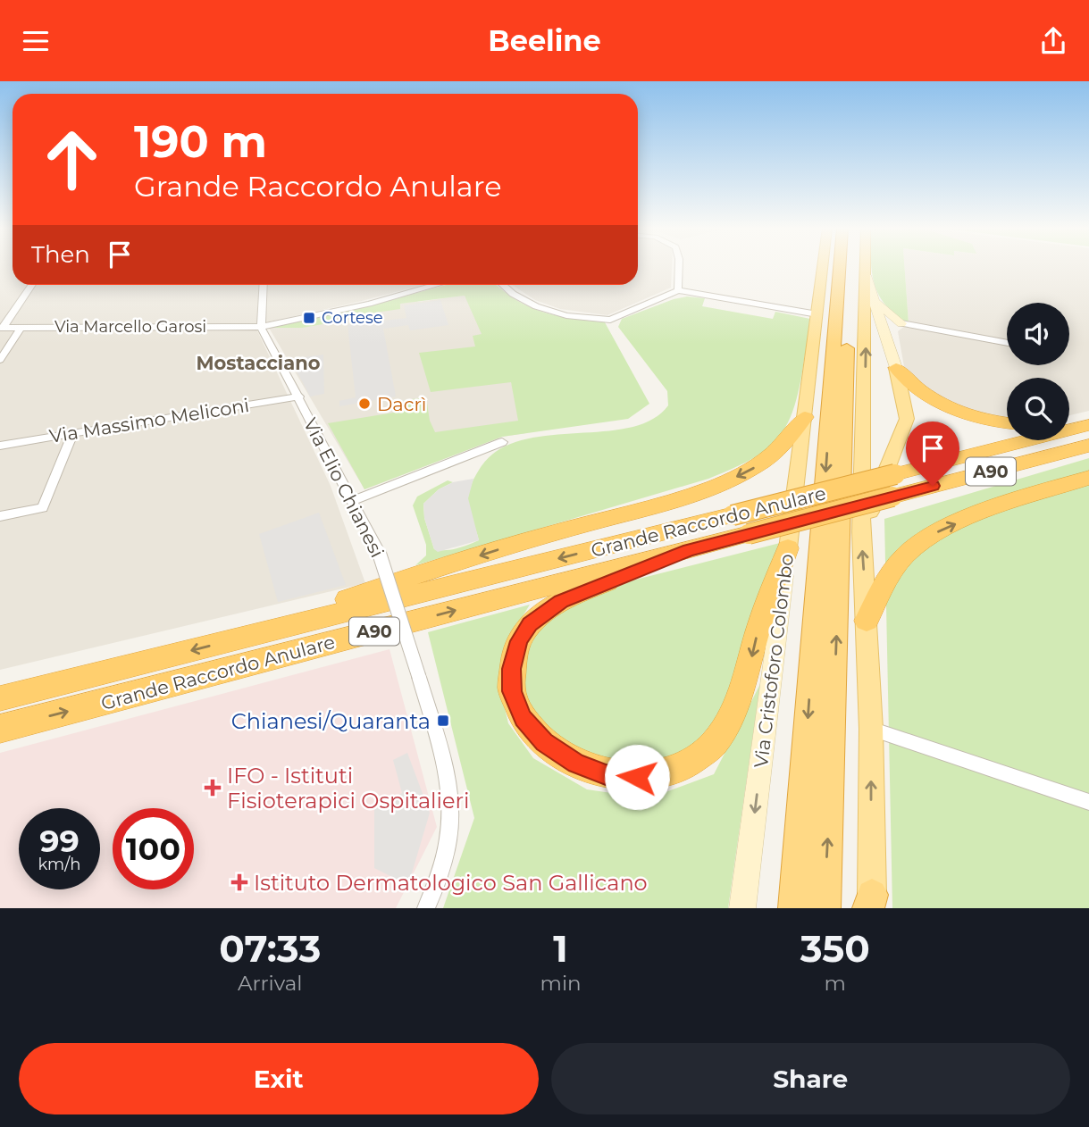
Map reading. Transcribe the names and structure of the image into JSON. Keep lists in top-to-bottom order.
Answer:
{
  "streets": {
    "highway": ["A90", "Grande Raccordo Anulare", "Via Cristoforo Colombo"],
    "street": ["Via Marcello Garosi", "Via Massimo Meliconi", "Via Elio Chianesi"]
  },
  "crossings": [
    ["Via Marcello Garosi", "Via Elio Chianesi"],
    ["Via Massimo Meliconi", "Via Elio Chianesi"]
  ],
  "districts": ["Mostacciano"],
  "places": {
    "transit": ["Cortese", "Chianesi/Quaranta"],
    "other": ["Dacrì"],
    "health": ["IFO - Istituti Fisioterapici Ospitalieri", "Istituto Dermatologico San Gallicano"]
  },
  "page": {
    "header": "Beeline",
    "turn": ["190 m", "Grande Raccordo Anulare"],
    "then": "Then",
    "speed": "99 km/h",
    "limit": "100",
    "eta": [
      "07:33",
      "Arrival",
      "1",
      "min",
      "350",
      "m"
    ],
    "buttons": ["Exit", "Share"]
  }
}
